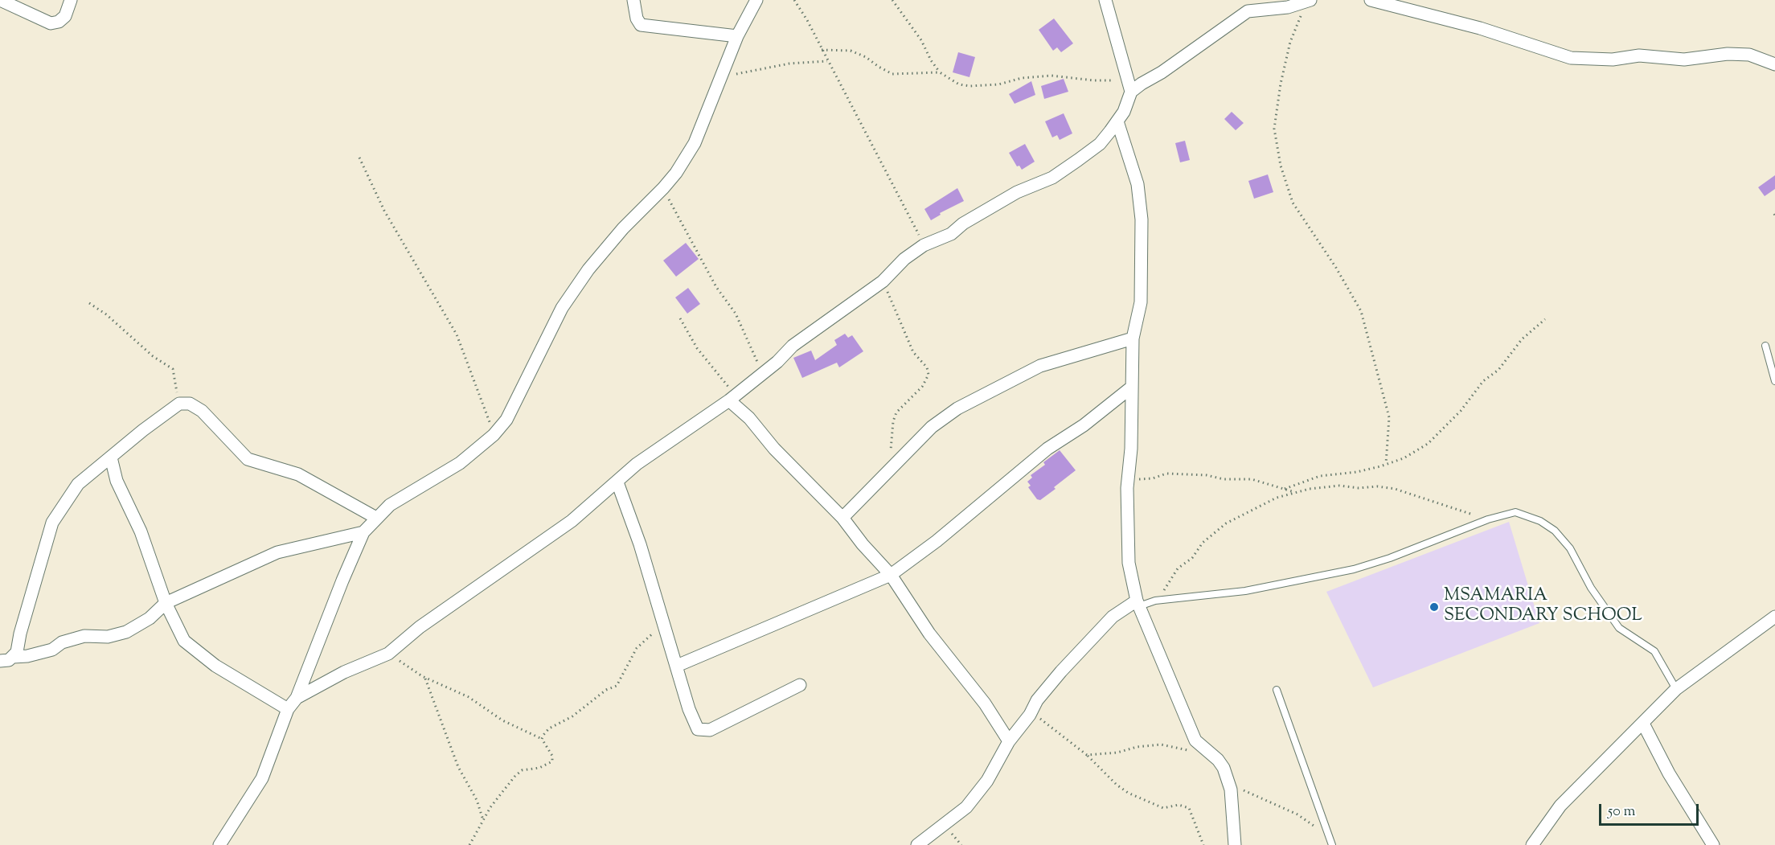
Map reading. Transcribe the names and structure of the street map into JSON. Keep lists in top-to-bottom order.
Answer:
{
  "places": ["MSAMARIA SECONDARY SCHOOL"],
  "scale_bar": "50 m"
}
